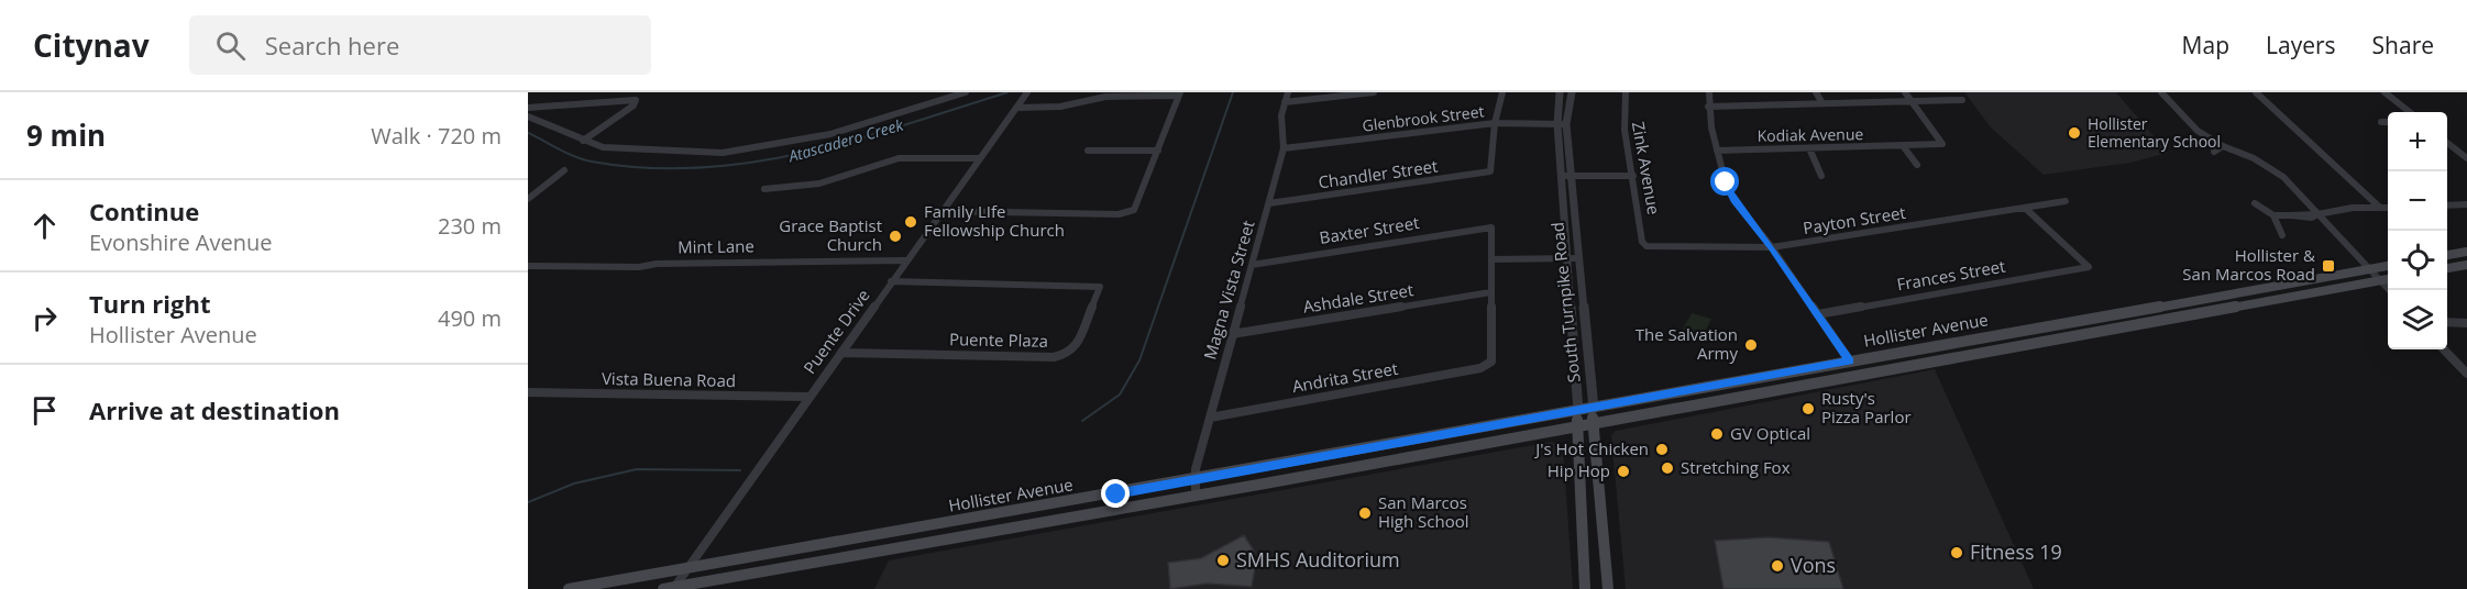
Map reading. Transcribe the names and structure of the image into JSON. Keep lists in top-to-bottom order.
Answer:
{
  "streets": {
    "main road": ["South Turnpike Road", "Hollister Avenue"],
    "street": [
      "Glenbrook Street",
      "Kodiak Avenue",
      "Zink Avenue",
      "Chandler Street",
      "Payton Street",
      "Baxter Street",
      "Mint Lane",
      "Frances Street",
      "Magna Vista Street",
      "Ashdale Street",
      "Puente Drive",
      "Puente Plaza",
      "Andrita Street",
      "Vista Buena Road"
    ]
  },
  "crossings": [
    ["Glenbrook Street", "Chandler Street"],
    ["Glenbrook Street", "Magna Vista Street"],
    ["Glenbrook Street", "South Turnpike Road"],
    ["Zink Avenue", "Payton Street"],
    ["Chandler Street", "Magna Vista Street"],
    ["Payton Street", "Frances Street"],
    ["Baxter Street", "Magna Vista Street"],
    ["Mint Lane", "Puente Drive"],
    ["Magna Vista Street", "Ashdale Street"],
    ["Magna Vista Street", "Hollister Avenue"],
    ["Magna Vista Street", "Andrita Street"],
    ["Ashdale Street", "Andrita Street"],
    ["South Turnpike Road", "Hollister Avenue"],
    ["Hollister Avenue", "Puente Drive"],
    ["Puente Drive", "Puente Plaza"],
    ["Puente Drive", "Vista Buena Road"]
  ],
  "water": ["Atascadero Creek"],
  "places": {
    "other": [
      "Hollister Elementary School",
      "Family LIfe Fellowship Church",
      "Grace Baptist Church",
      "The Salvation Army",
      "Rusty's Pizza Parlor",
      "GV Optical",
      "J's Hot Chicken",
      "Stretching Fox",
      "Hip Hop",
      "San Marcos High School",
      "Fitness 19",
      "SMHS Auditorium",
      "Vons"
    ],
    "transit": ["Hollister & San Marcos Road"]
  },
  "page": {
    "header": "Citynav",
    "search": "Search here",
    "nav": ["Map", "Layers", "Share"],
    "heading": ["9 min", "Walk · 720 m"],
    "map_buttons": ["+", "−"],
    "list": [
      ["Continue", "Evonshire Avenue", "230 m"],
      ["Turn right", "Hollister Avenue", "490 m"],
      "Arrive at destination"
    ]
  }
}
